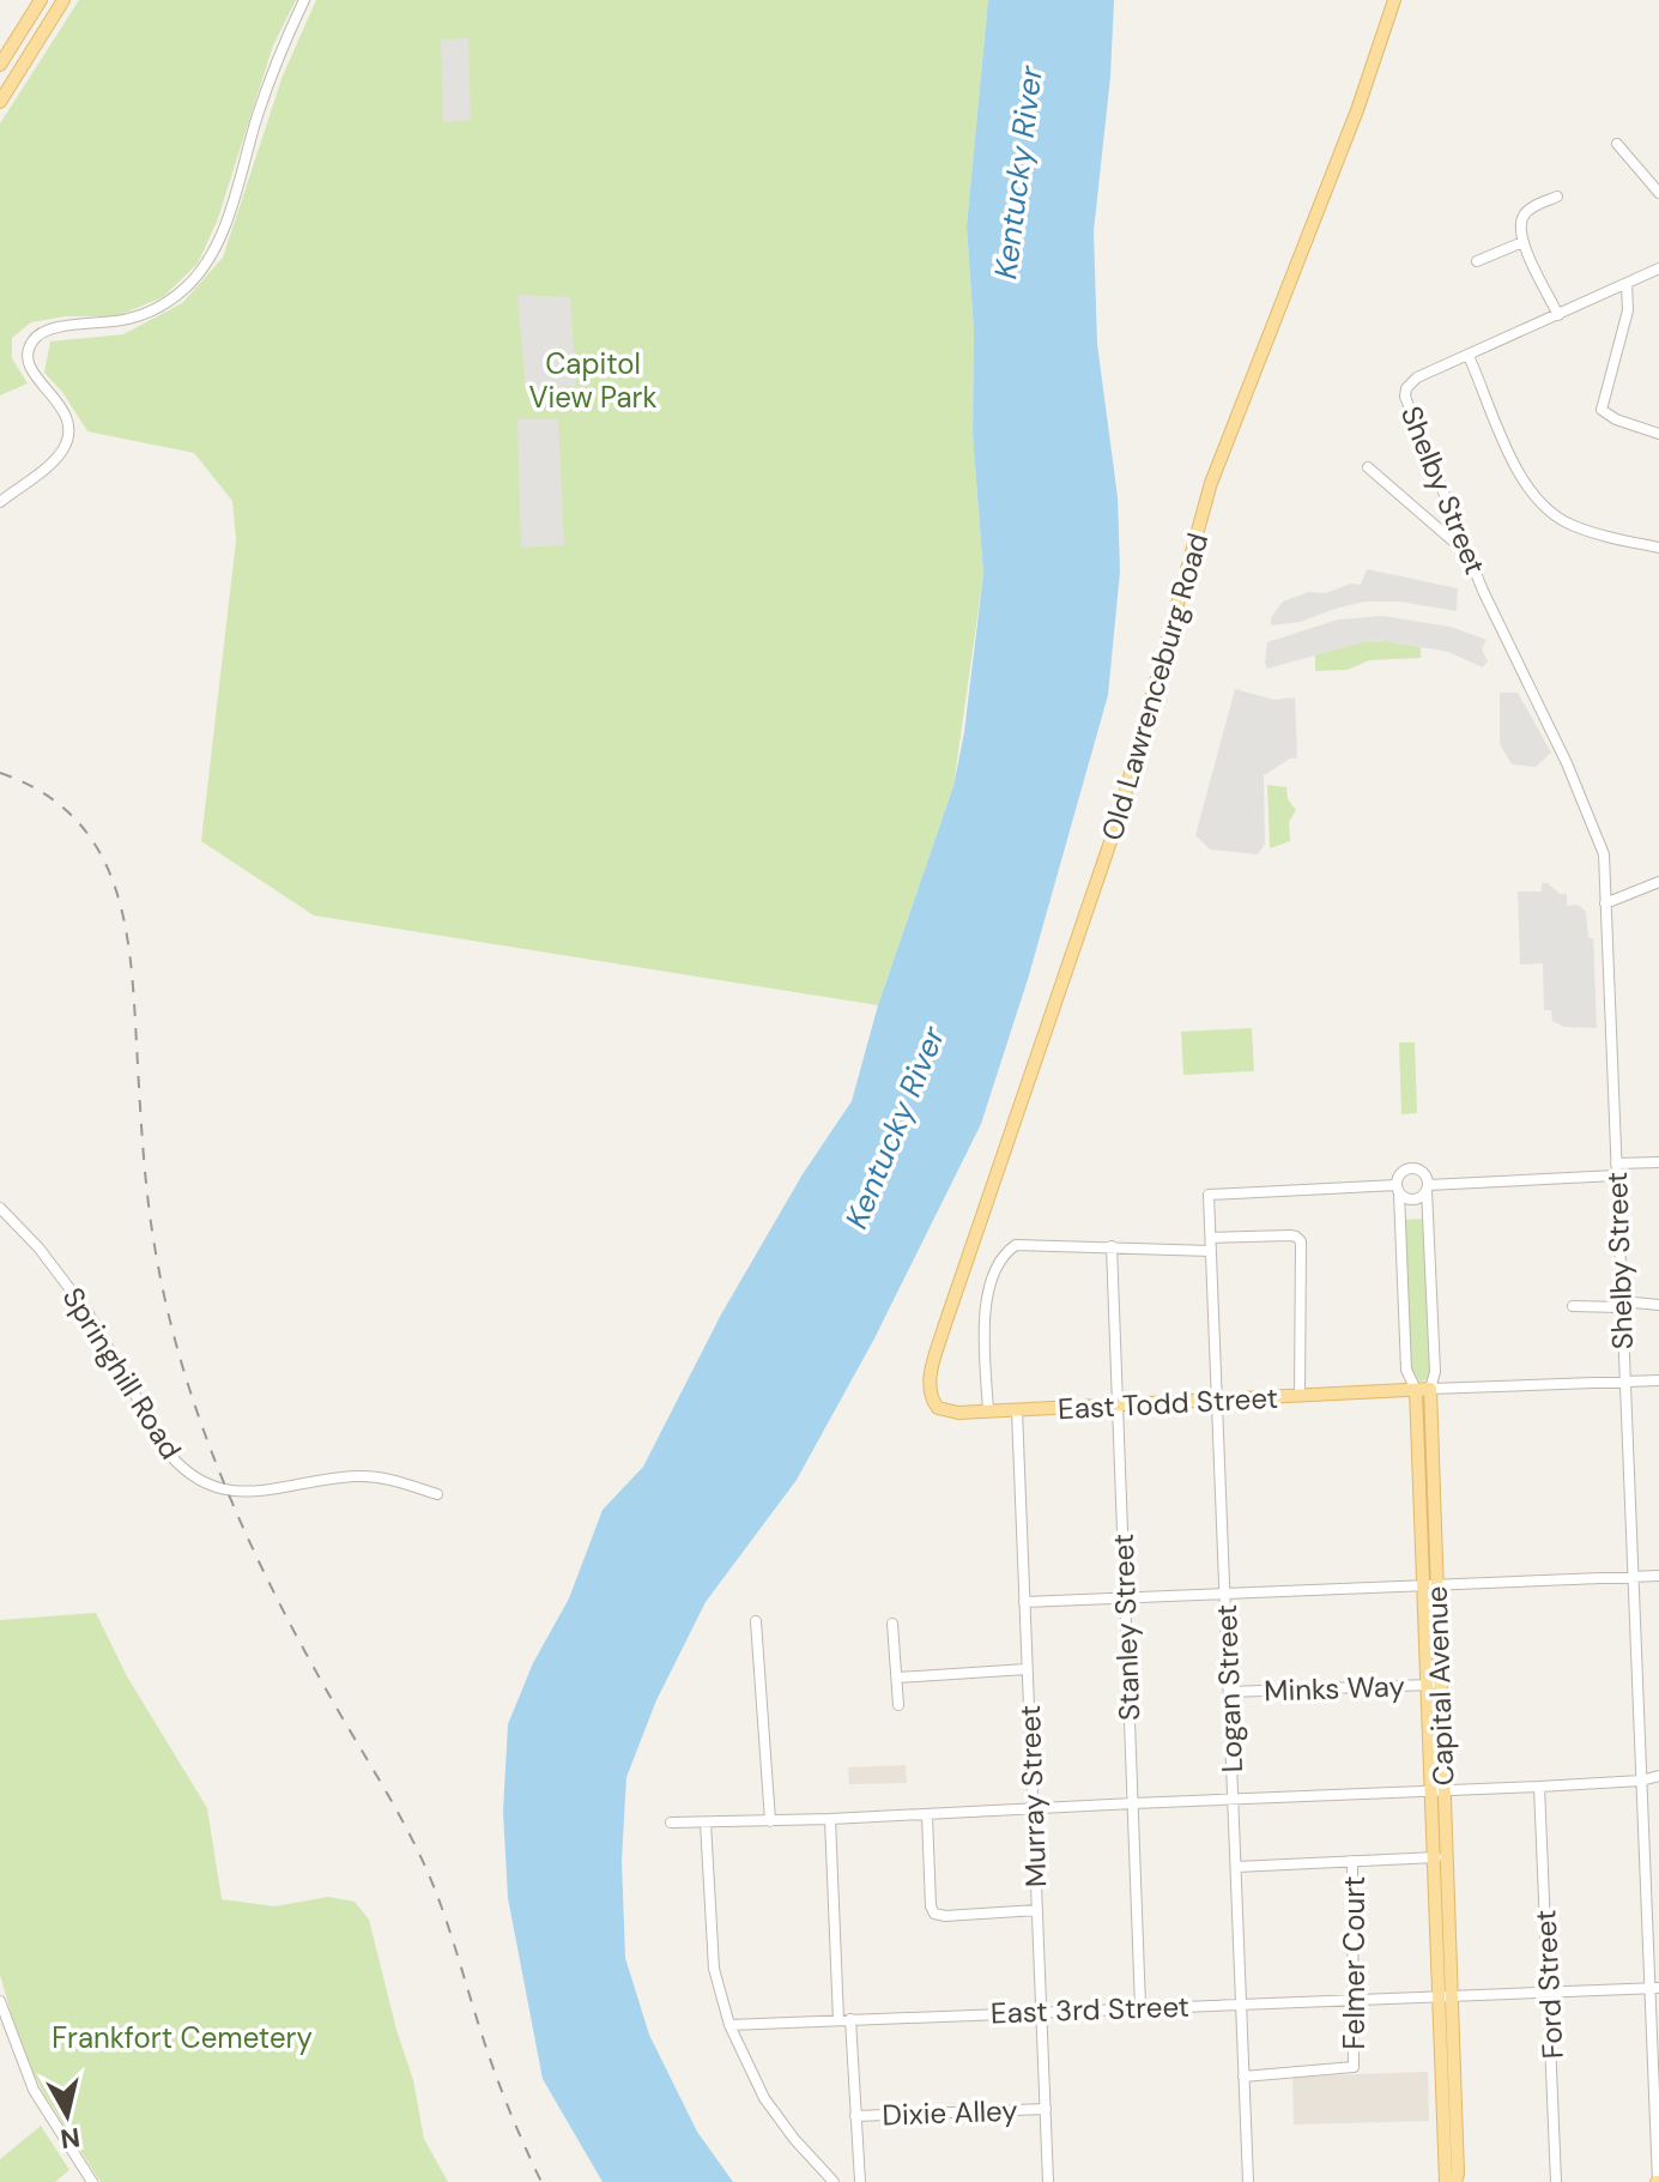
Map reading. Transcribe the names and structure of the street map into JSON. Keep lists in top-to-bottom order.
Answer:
{
  "streets": {
    "main road": ["Old Lawrenceburg Road", "East Todd Street", "Capital Avenue"],
    "street": [
      "Shelby Street",
      "Springhill Road",
      "Stanley Street",
      "Logan Street",
      "Minks Way",
      "Murray Street",
      "Felmer Court",
      "Ford Street",
      "East 3rd Street",
      "Dixie Alley"
    ]
  },
  "crossings": [
    ["Shelby Street", "East 3rd Street"],
    ["Old Lawrenceburg Road", "East Todd Street"],
    ["East Todd Street", "Stanley Street"],
    ["East Todd Street", "Capital Avenue"],
    ["East Todd Street", "Logan Street"],
    ["East Todd Street", "Murray Street"],
    ["Stanley Street", "East 3rd Street"],
    ["Capital Avenue", "Logan Street"],
    ["Capital Avenue", "Minks Way"],
    ["Capital Avenue", "East 3rd Street"],
    ["Logan Street", "Minks Way"],
    ["Logan Street", "Felmer Court"],
    ["Logan Street", "East 3rd Street"],
    ["Murray Street", "East 3rd Street"],
    ["Murray Street", "Dixie Alley"],
    ["Felmer Court", "East 3rd Street"],
    ["Ford Street", "East 3rd Street"]
  ],
  "water": ["Kentucky River"],
  "parks": ["Capitol View Park", "Frankfort Cemetery"],
  "north": "bottom"
}
